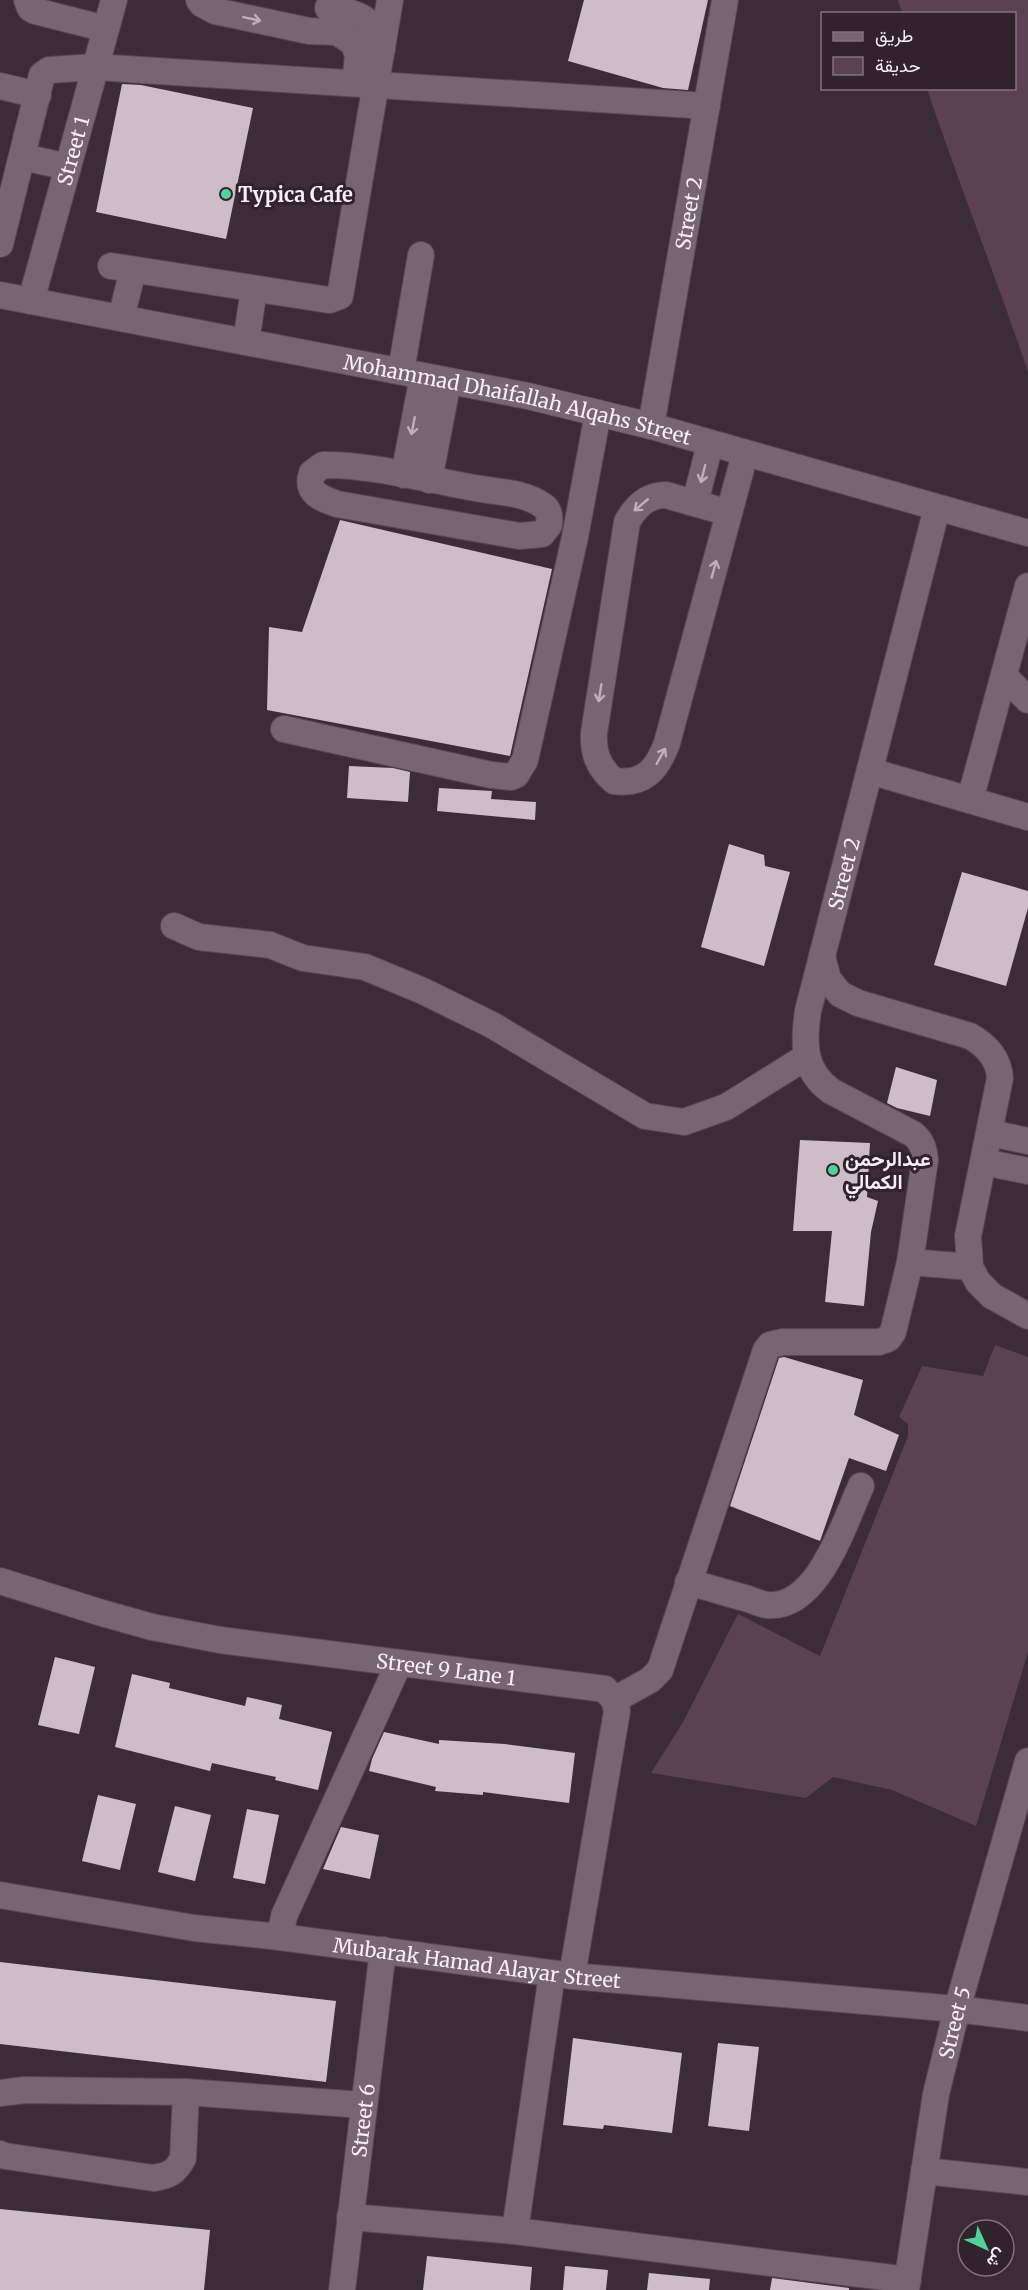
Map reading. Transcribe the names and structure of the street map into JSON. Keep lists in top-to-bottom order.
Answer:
{
  "streets": {
    "street": [
      "Street 1",
      "Street 2",
      "Mohammad Dhaifallah Alqahs Street",
      "Street 9 Lane 1",
      "Mubarak Hamad Alayar Street",
      "Street 5",
      "Street 6"
    ]
  },
  "crossings": [
    ["Street 1", "Mohammad Dhaifallah Alqahs Street"],
    ["Street 2", "Mohammad Dhaifallah Alqahs Street"],
    ["Mubarak Hamad Alayar Street", "Street 5"],
    ["Mubarak Hamad Alayar Street", "Street 6"]
  ],
  "places": ["Typica Cafe", "عبدالرحمن الكمالي"],
  "legend": ["طريق", "حديقة"],
  "north": "bottom right"
}
